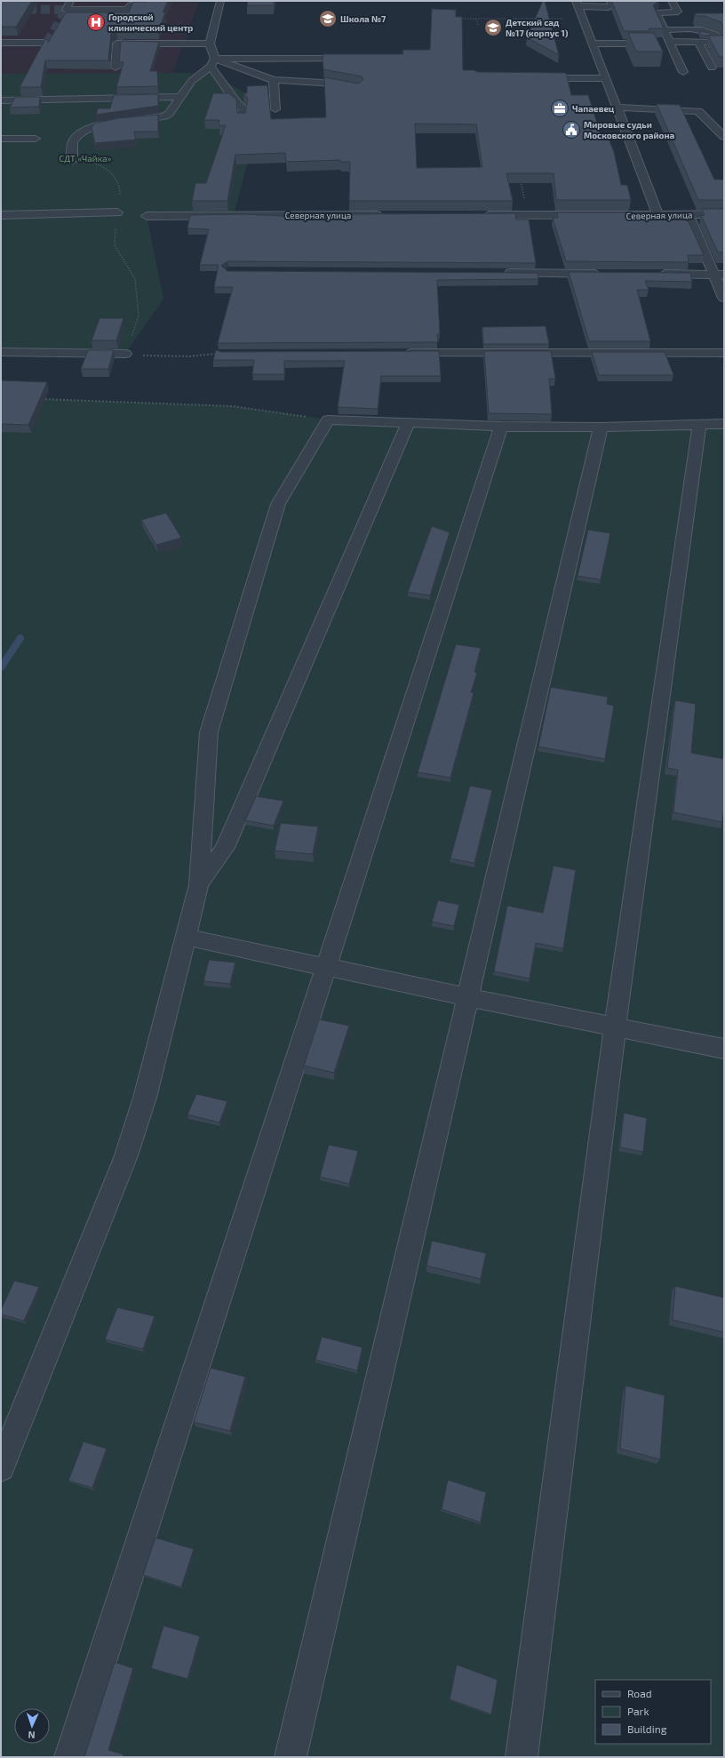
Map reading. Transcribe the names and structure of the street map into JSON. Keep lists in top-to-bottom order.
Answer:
{
  "streets": {
    "street": ["Северная улица"]
  },
  "parks": ["СДТ «Чайка»"],
  "places": {
    "school or university": ["Школа №7", "Детский сад №17 (корпус 1)"],
    "hospital": ["Городской клинический центр"],
    "office": ["Чапаевец"],
    "public building": ["Мировые судьи Московского района"]
  },
  "legend": ["Road", "Park", "Building"],
  "north": "bottom"
}
